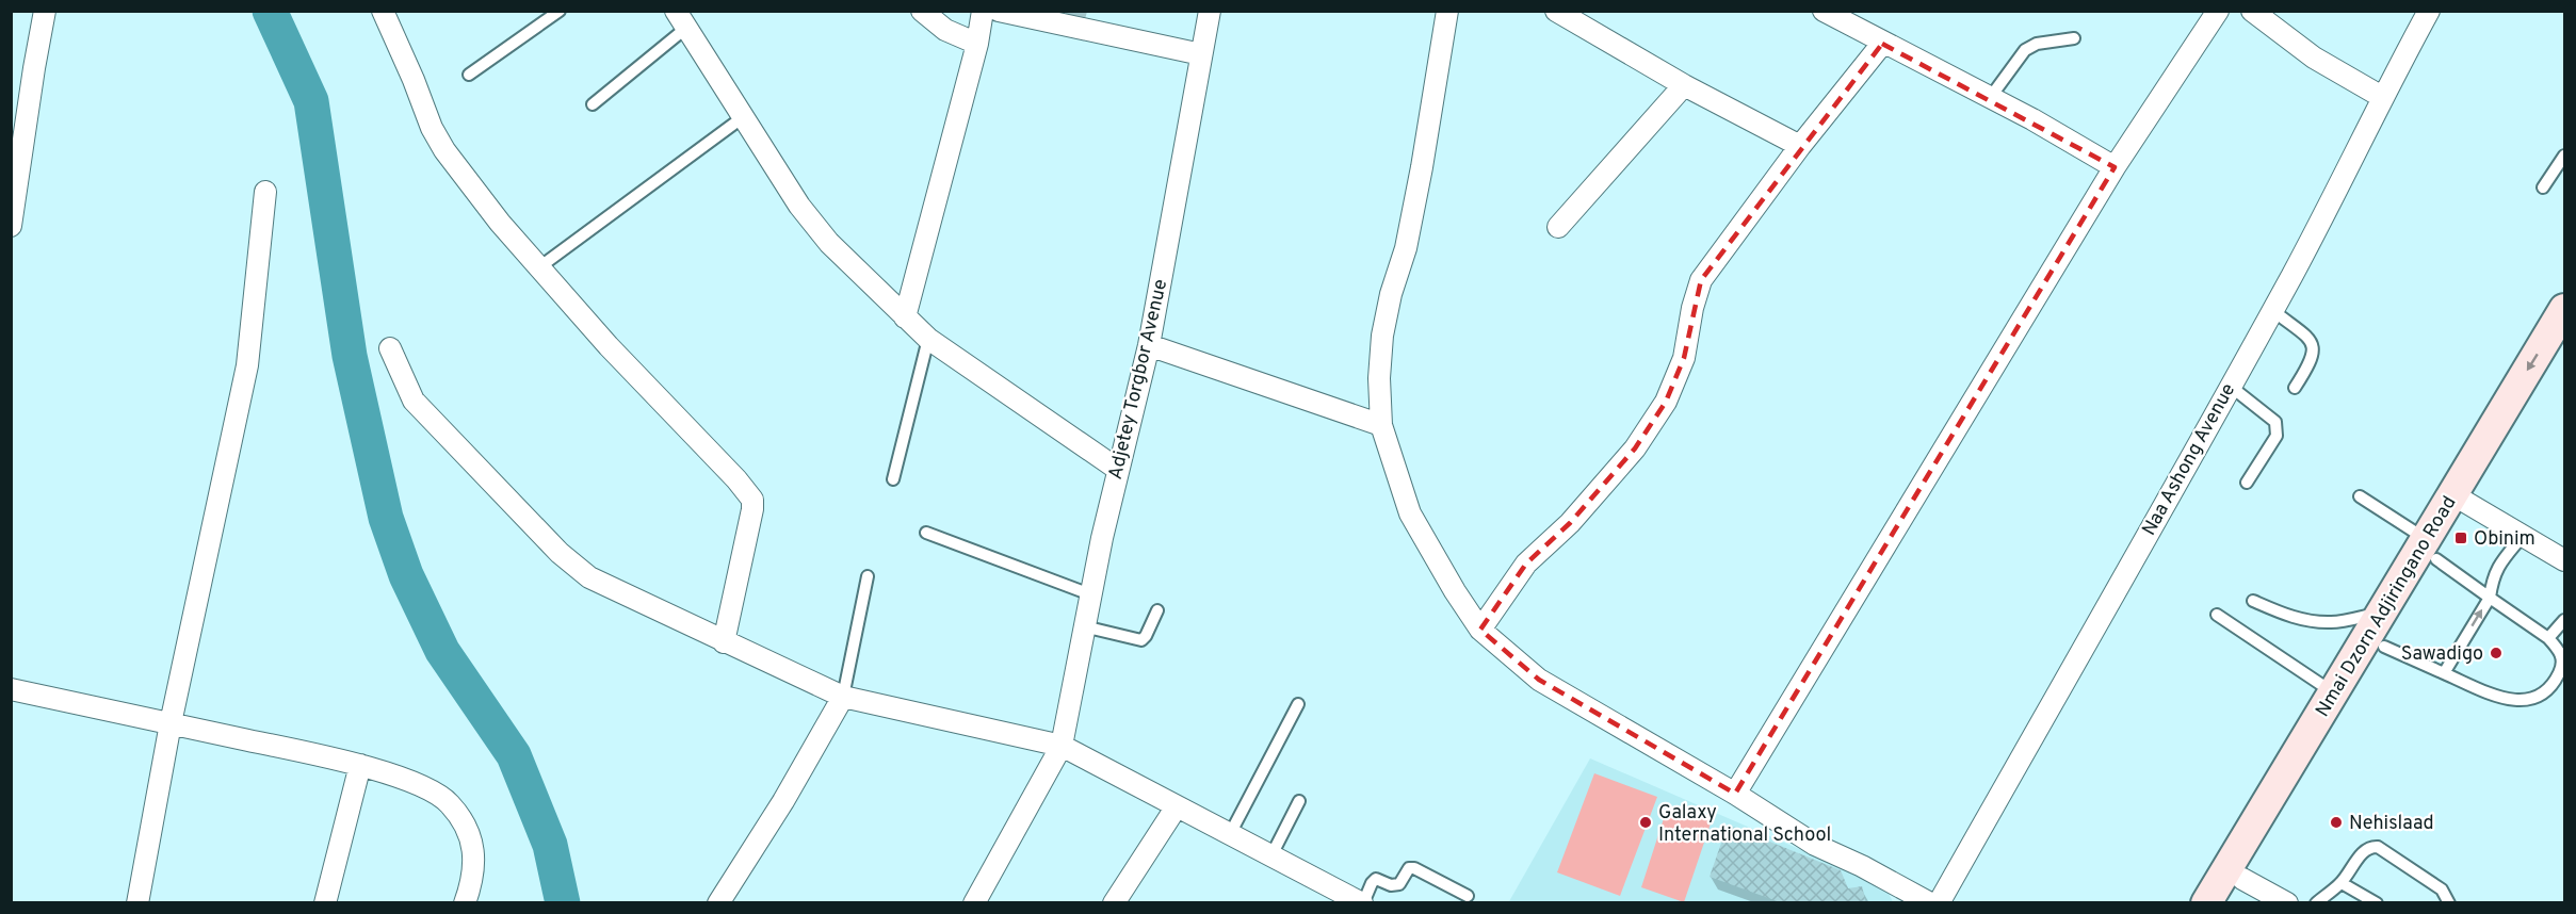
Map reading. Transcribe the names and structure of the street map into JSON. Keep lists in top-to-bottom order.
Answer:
{
  "streets": {
    "main road": ["Nmai Dzorn Adjiringano Road"],
    "street": ["Adjetey Torgbor Avenue", "Naa Ashong Avenue"]
  },
  "places": {
    "transit": ["Obinim"],
    "other": ["Sawadigo", "Galaxy International School", "Nehislaad"]
  }
}
